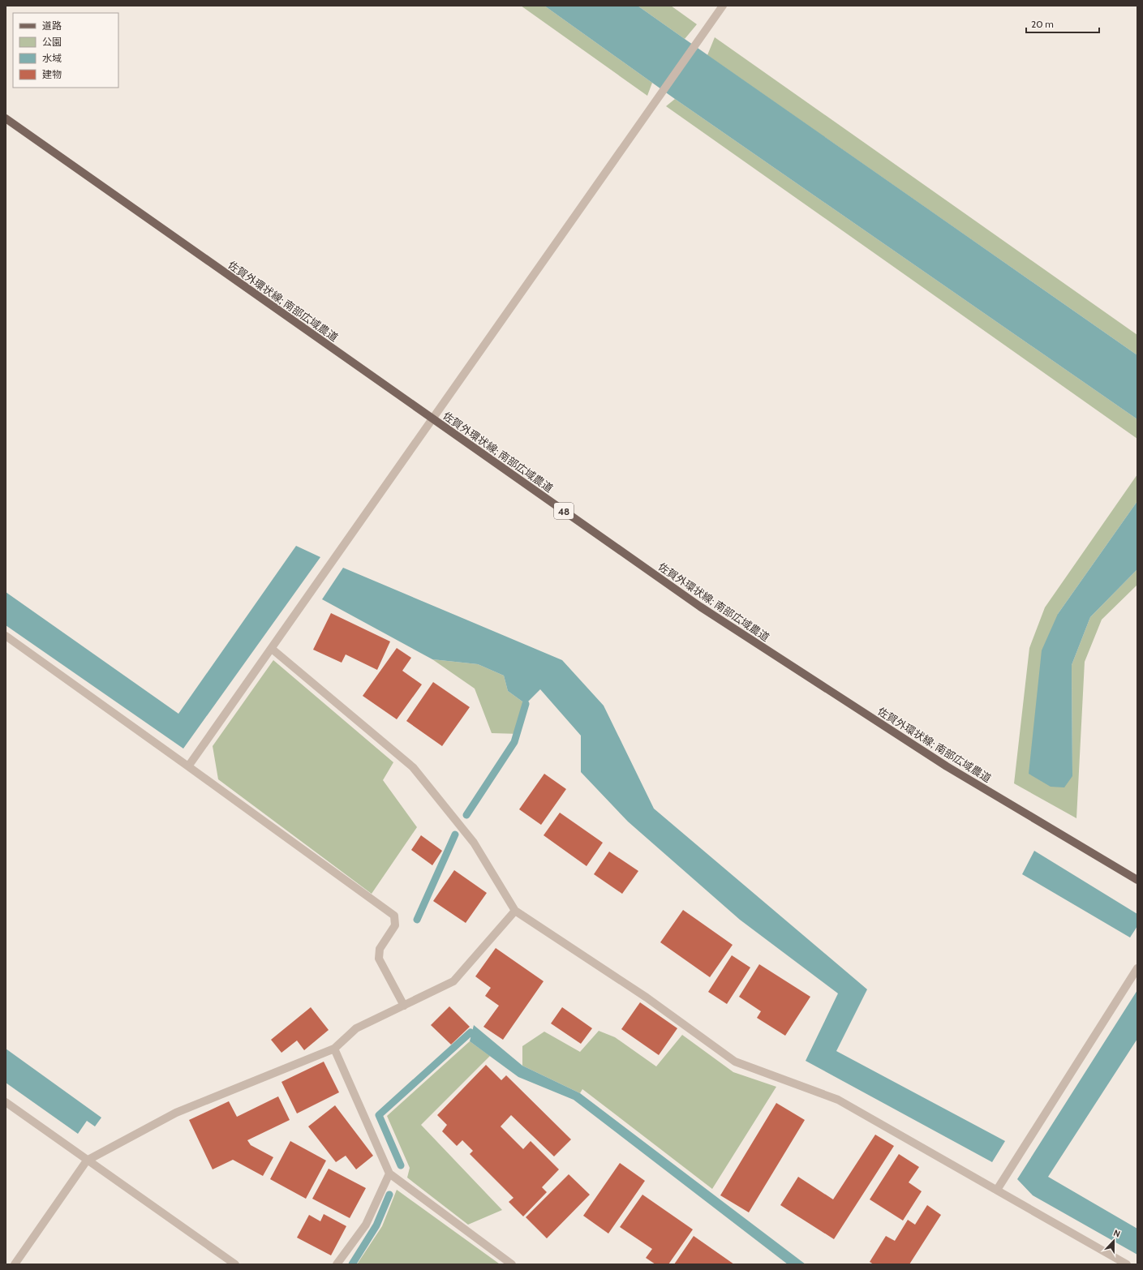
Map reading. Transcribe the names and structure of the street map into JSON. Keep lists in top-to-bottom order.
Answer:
{
  "streets": {
    "main road": ["佐賀外環状線; 南部広域農道", "48"]
  },
  "legend": [
    "道路",
    "公園",
    "水域",
    "建物"
  ],
  "scale_bar": "20 m",
  "north": "top"
}
